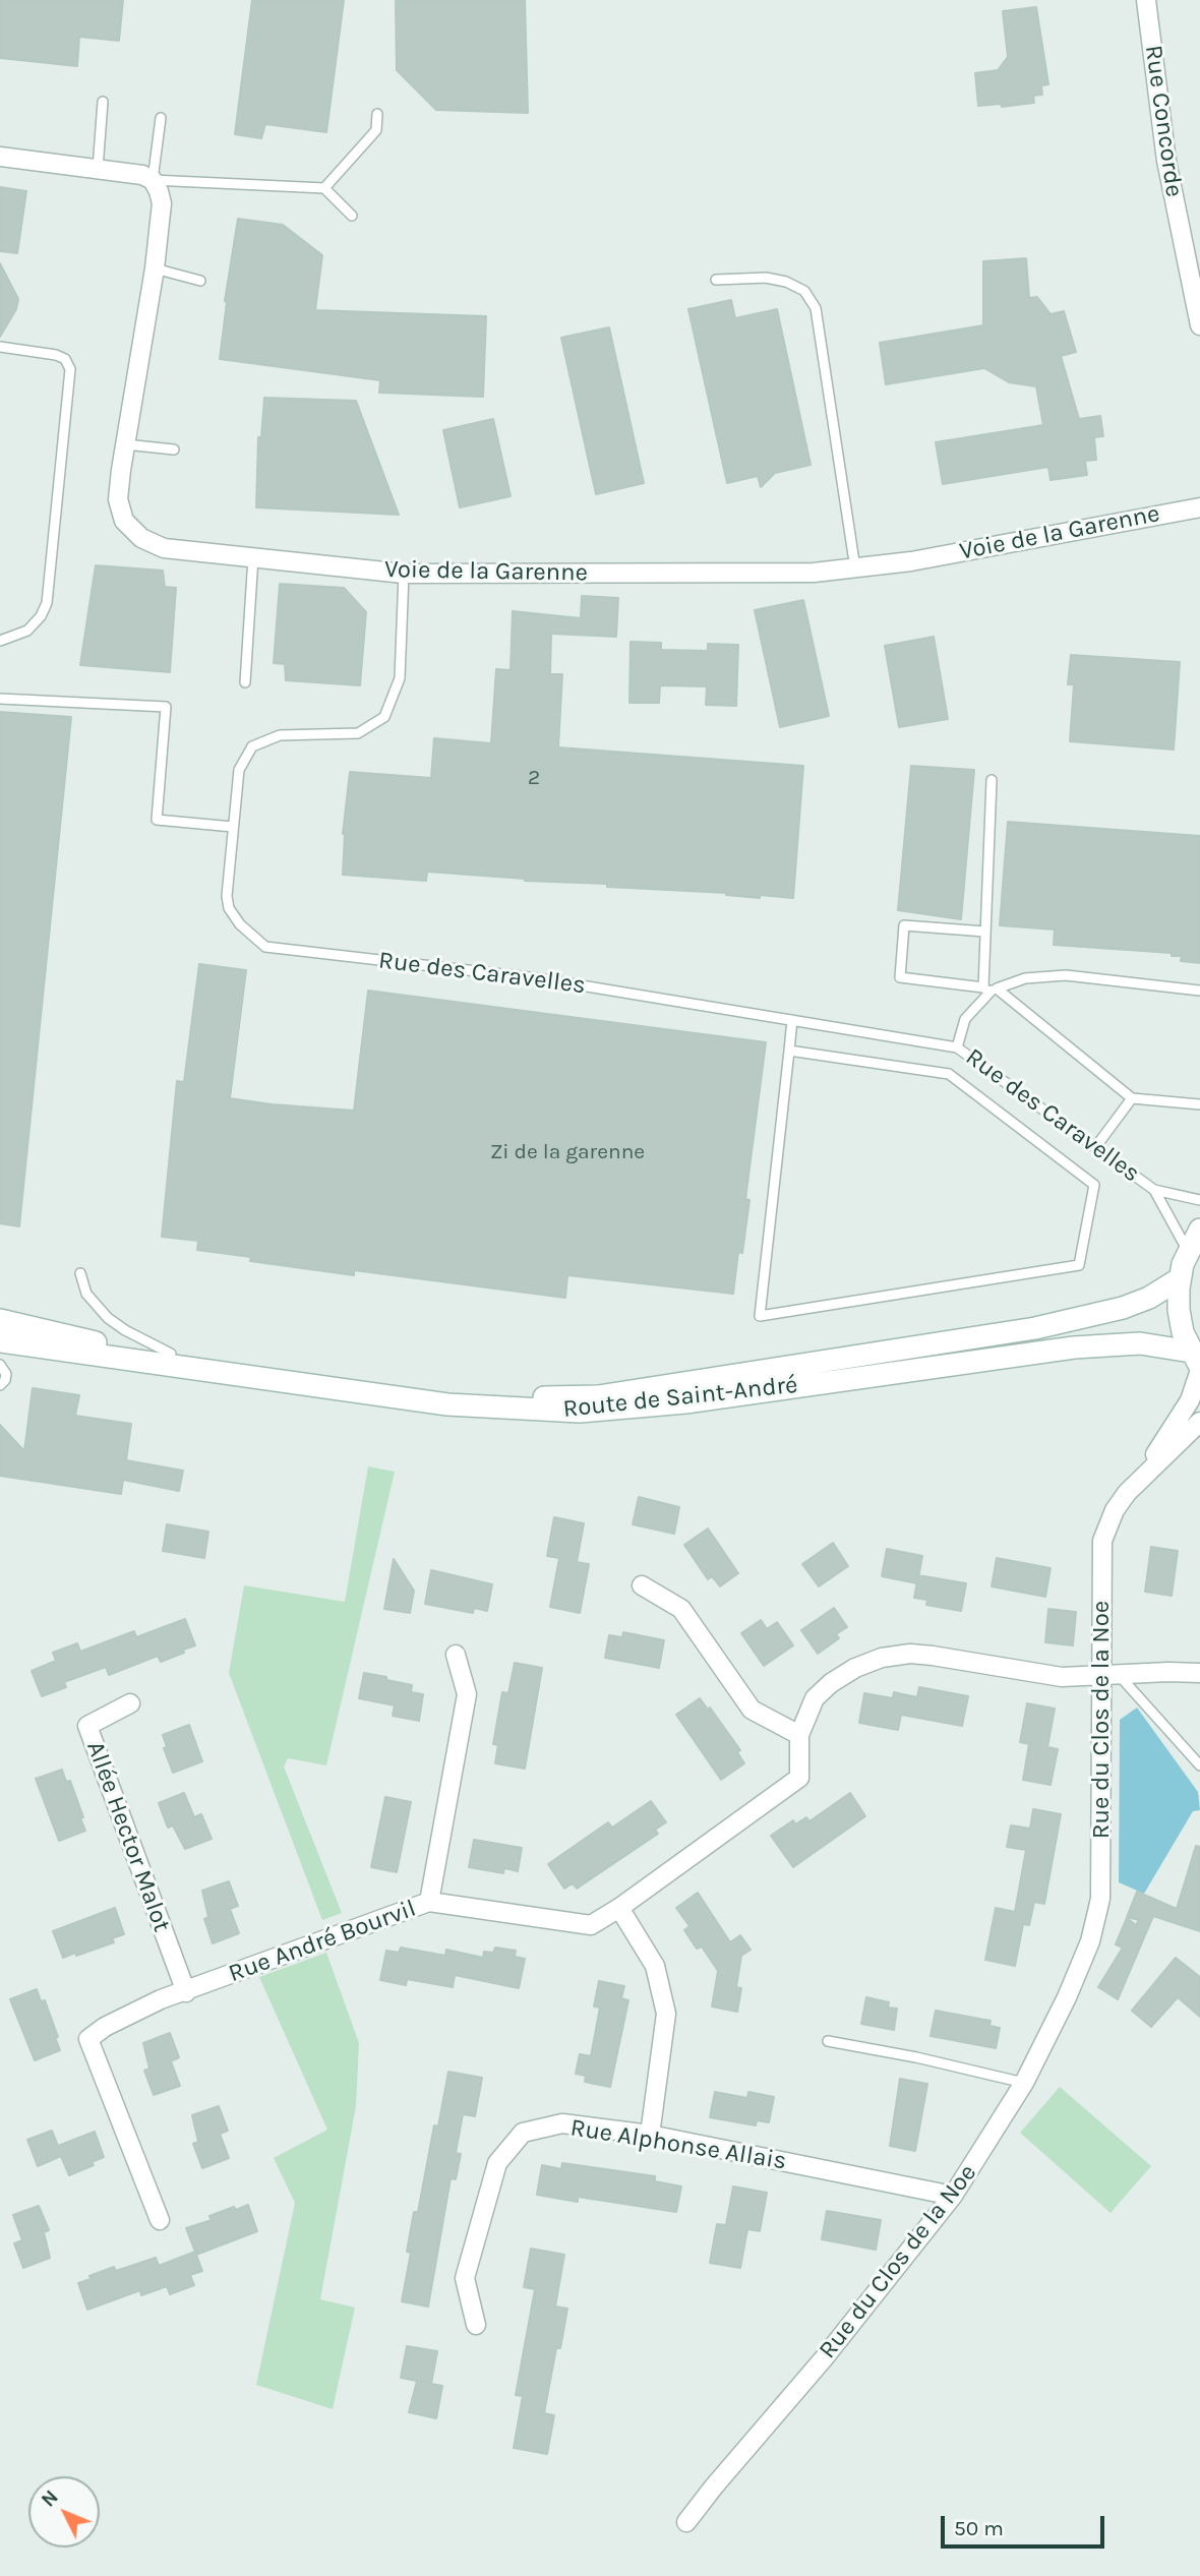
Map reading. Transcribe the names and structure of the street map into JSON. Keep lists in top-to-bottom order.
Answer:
{
  "streets": {
    "main road": ["Route de Saint-André"],
    "street": [
      "Rue Concorde",
      "Voie de la Garenne",
      "Rue du Clos de la Noe",
      "Allée Hector Malot",
      "Rue André Bourvil",
      "Rue Alphonse Allais"
    ],
    "lane": ["Rue des Caravelles"]
  },
  "crossings": [
    ["Voie de la Garenne", "Rue des Caravelles"],
    ["Route de Saint-André", "Rue du Clos de la Noe"],
    ["Rue du Clos de la Noe", "Rue Alphonse Allais"],
    ["Allée Hector Malot", "Rue André Bourvil"]
  ],
  "house_numbers": ["2", "Zi de la garenne"],
  "scale_bar": "50 m",
  "north": "top left"
}
